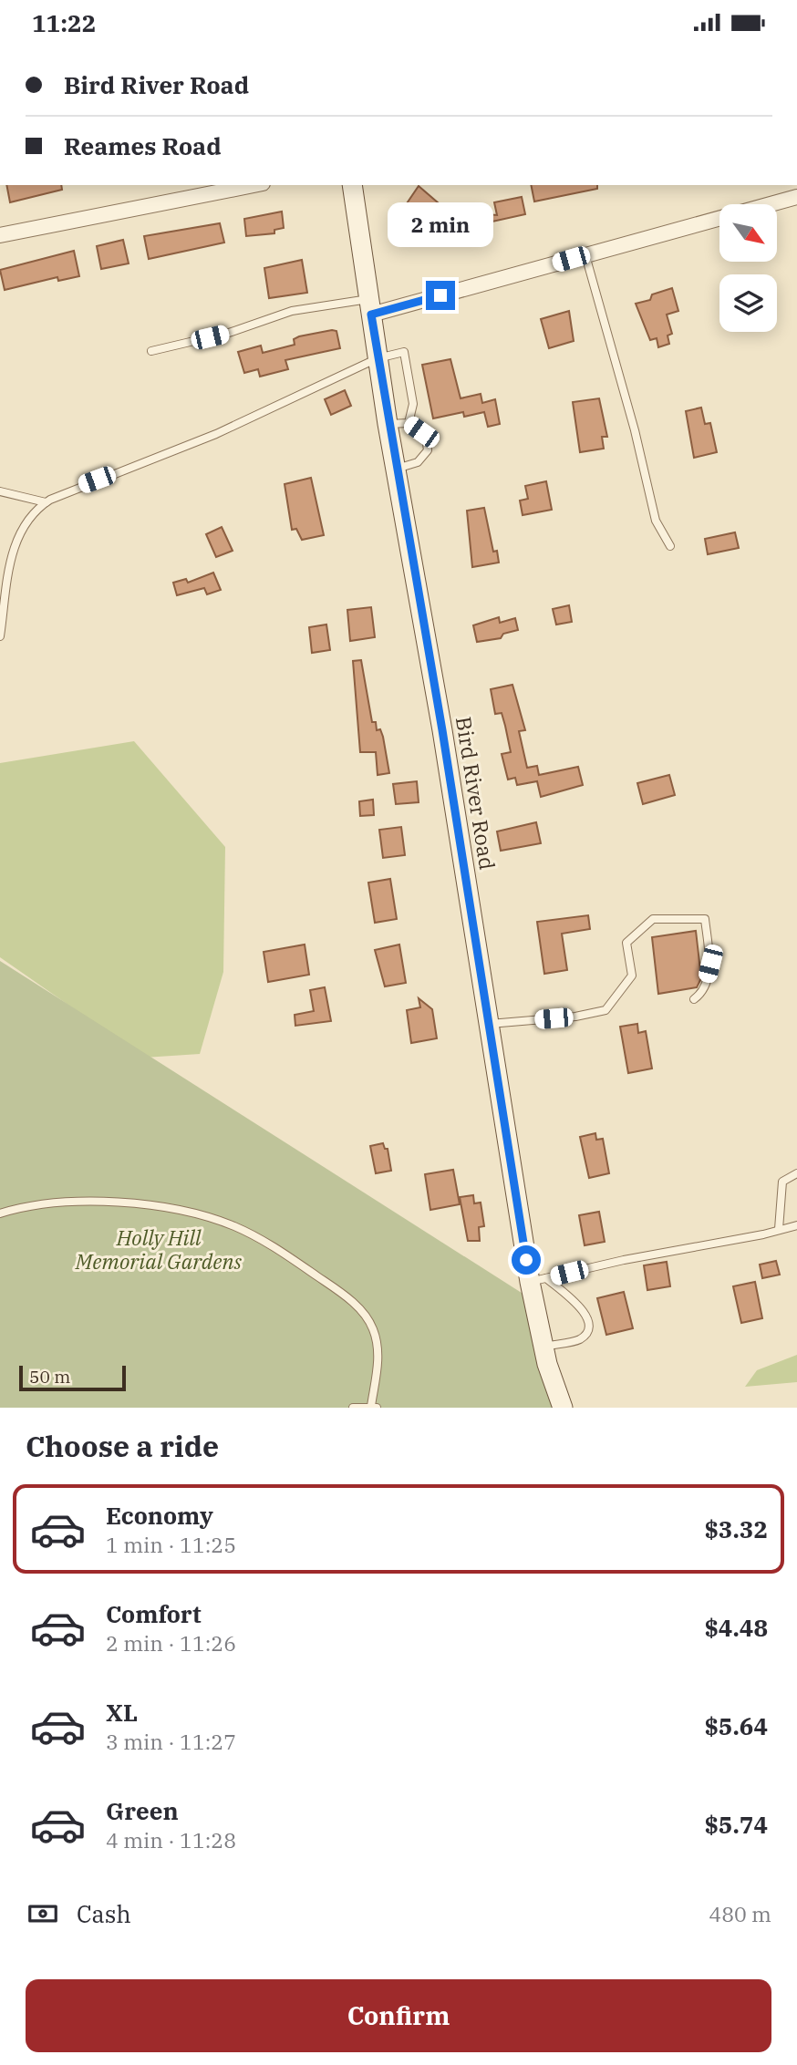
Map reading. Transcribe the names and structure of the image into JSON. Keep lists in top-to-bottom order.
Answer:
{
  "streets": {
    "street": ["Bird River Road"]
  },
  "parks": ["Holly Hill Memorial Gardens"],
  "scale_bar": "50 m",
  "north": "bottom right",
  "page": {
    "status": "11:22",
    "banner": ["Bird River Road", "Reames Road"],
    "bubble": "2 min",
    "scale": "50 m",
    "heading": "Choose a ride",
    "list": [
      {
        "name": "Economy",
        "note": "1 min · 11:25",
        "value": "$3.32"
      },
      {
        "name": "Comfort",
        "note": "2 min · 11:26",
        "value": "$4.48"
      },
      {
        "name": "XL",
        "note": "3 min · 11:27",
        "value": "$5.64"
      },
      {
        "name": "Green",
        "note": "4 min · 11:28",
        "value": "$5.74"
      }
    ],
    "pay": ["Cash", "480 m"],
    "buttons": "Confirm"
  }
}
